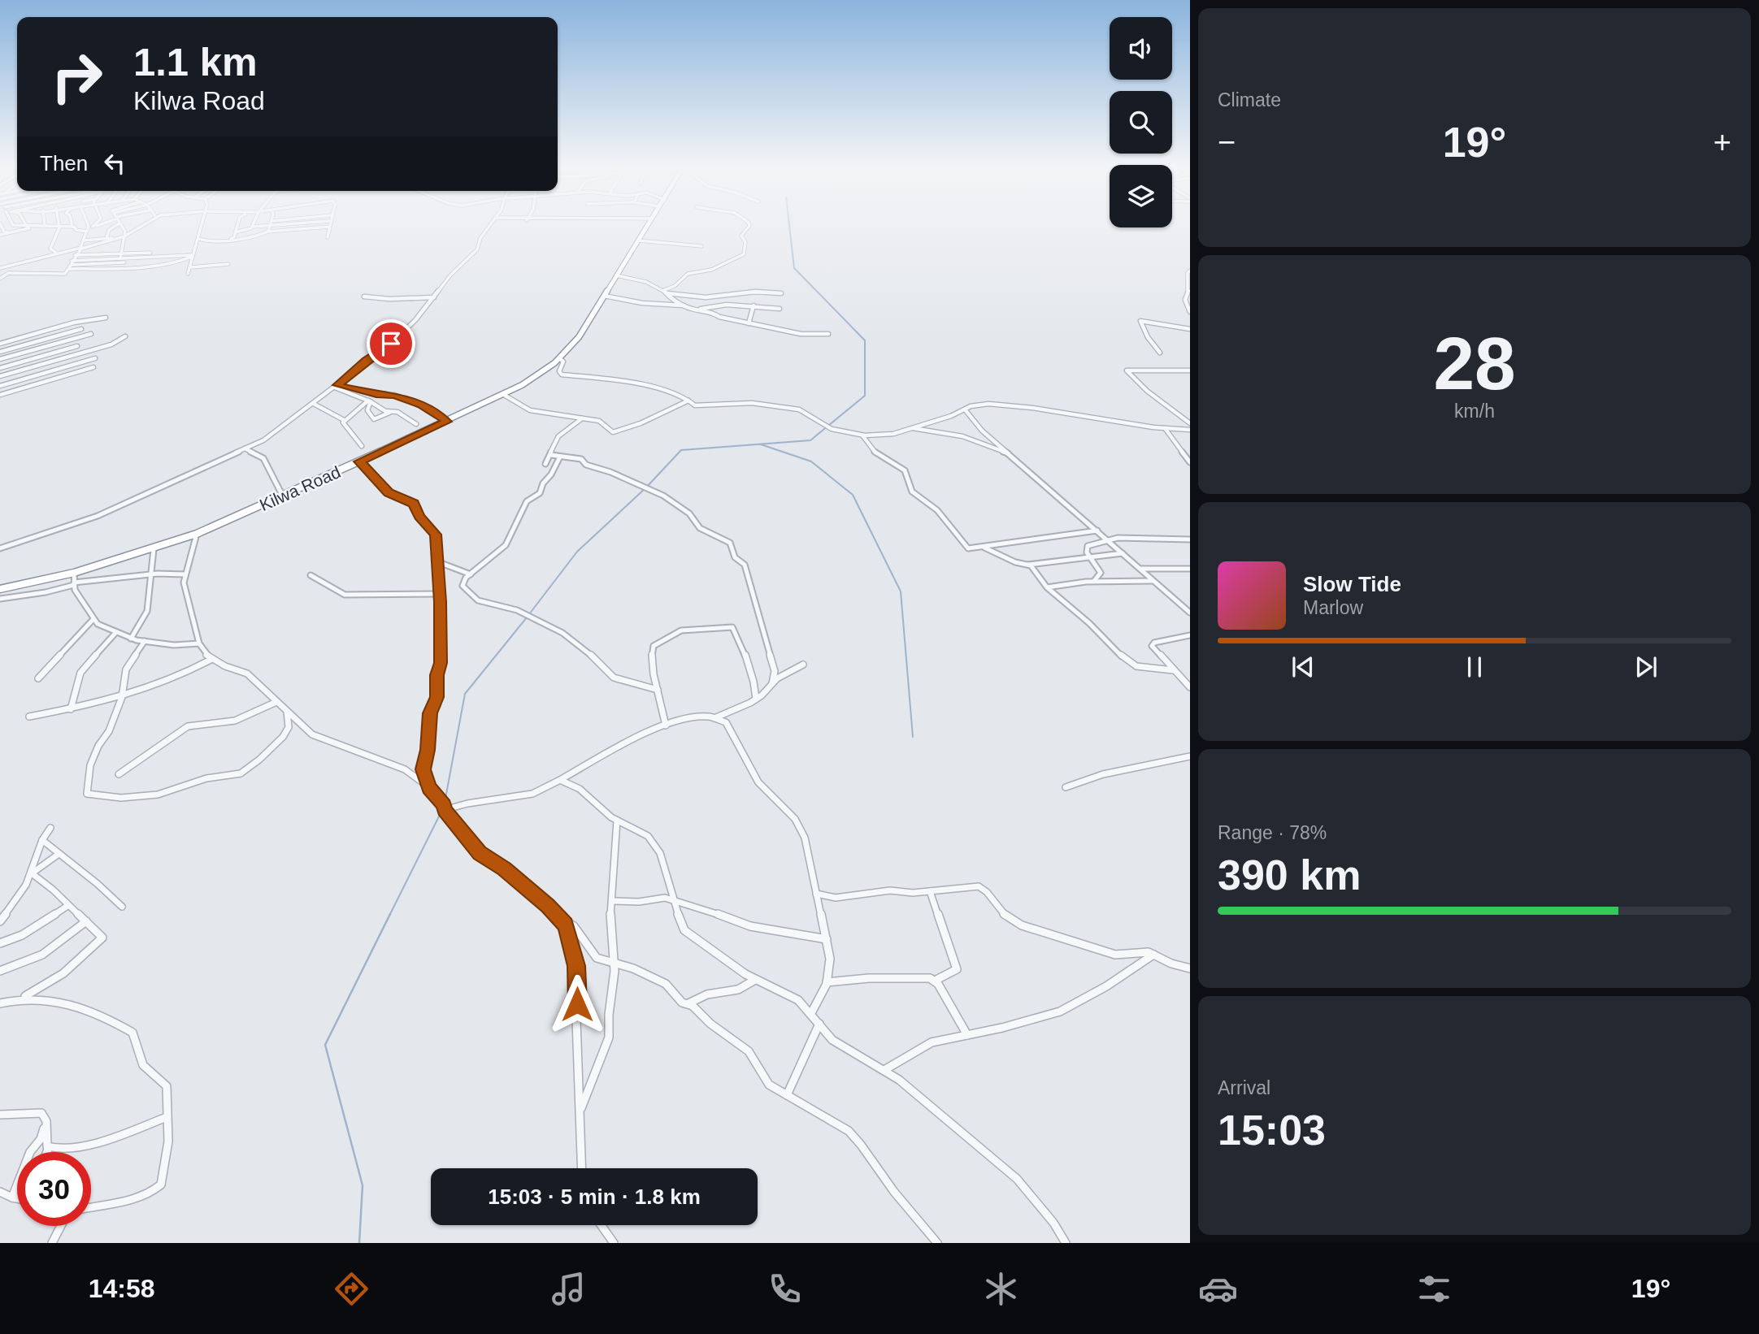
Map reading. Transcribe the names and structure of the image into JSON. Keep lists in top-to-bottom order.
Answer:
{
  "streets": {
    "highway": ["Kilwa Road"]
  },
  "page": {
    "tile": [
      "Climate",
      ["28", "km/h"],
      ["Range · 78%", "390 km"],
      ["Arrival", "15:03"]
    ],
    "turn": ["1.1 km", "Kilwa Road"],
    "heat": ["−", "19°", "+"],
    "then": "Then",
    "song": ["Slow Tide", "Marlow"],
    "limit": "30",
    "trip": "15:03 · 5 min · 1.8 km",
    "tabs": ["14:58", "19°"]
  }
}
